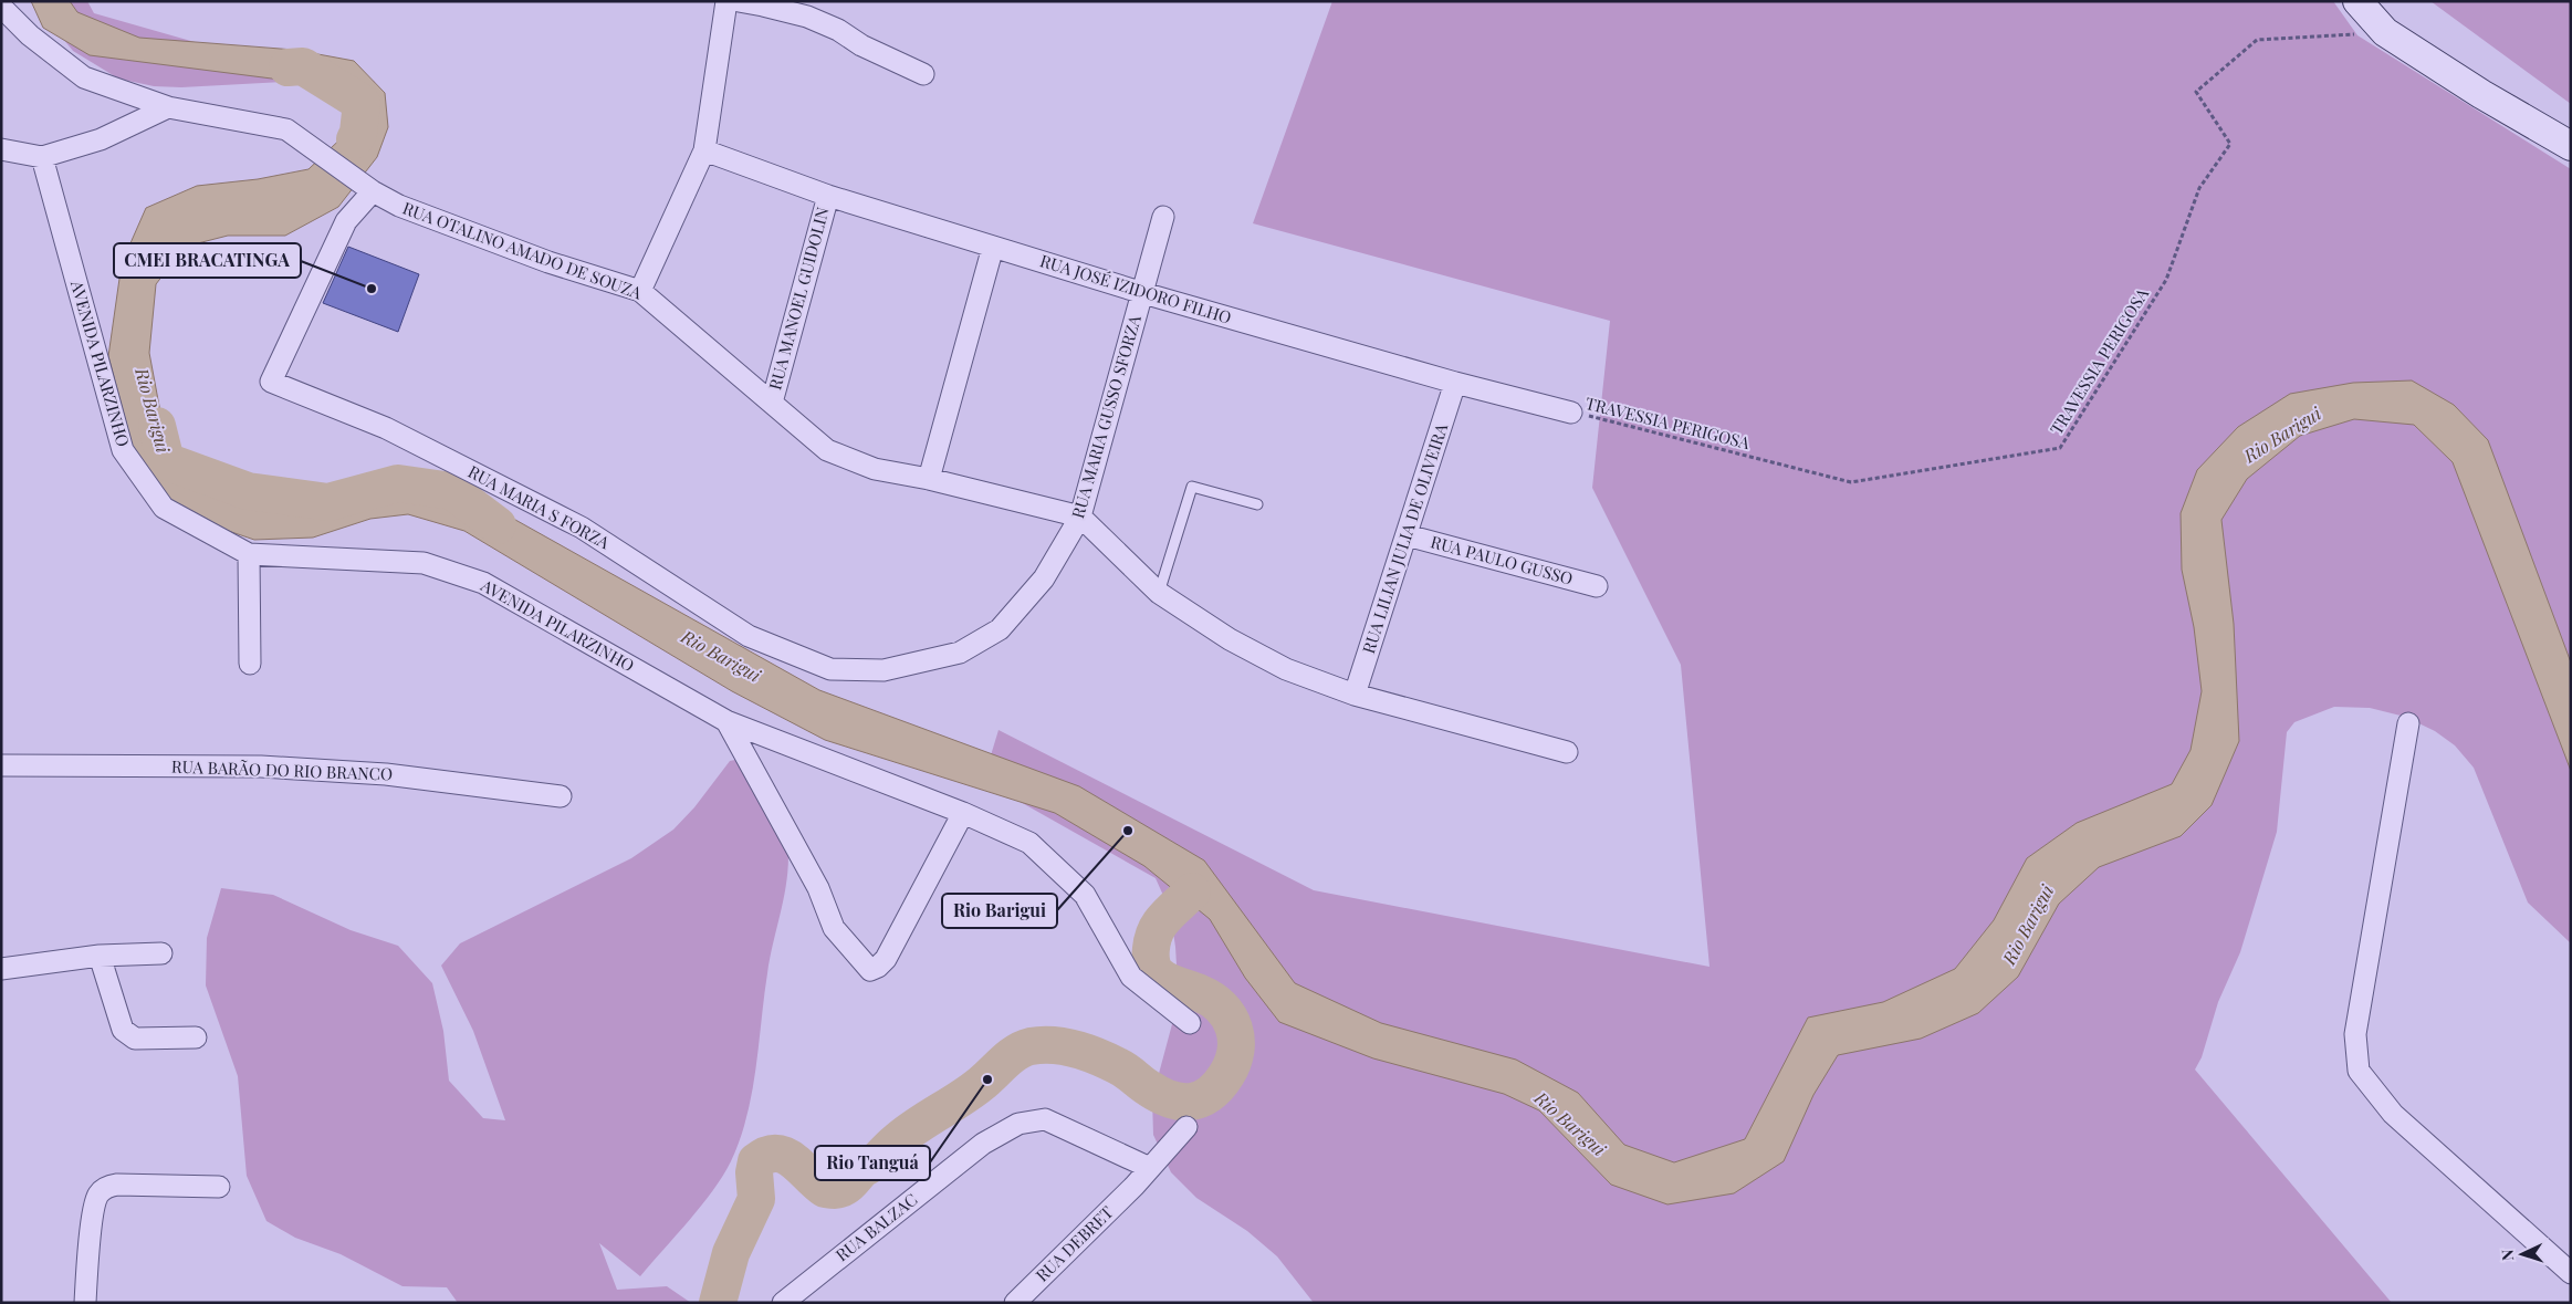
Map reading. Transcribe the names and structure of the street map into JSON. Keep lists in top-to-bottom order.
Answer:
{
  "streets": {
    "street": [
      "RUA OTALINO AMADO DE SOUZA",
      "RUA JOSÉ IZIDORO FILHO",
      "RUA MANOEL GUIDOLIN",
      "AVENIDA PILARZINHO",
      "RUA MARIA GUSSO SFORZA",
      "RUA MARIA S FORZA",
      "RUA LILIAN JULIA DE OLIVEIRA",
      "RUA PAULO GUSSO",
      "RUA BARÃO DO RIO BRANCO",
      "RUA BALZAC",
      "RUA DEBRET"
    ],
    "path": ["TRAVESSIA PERIGOSA"]
  },
  "crossings": [
    ["RUA OTALINO AMADO DE SOUZA", "RUA MANOEL GUIDOLIN"],
    ["RUA OTALINO AMADO DE SOUZA", "RUA MARIA GUSSO SFORZA"],
    ["RUA OTALINO AMADO DE SOUZA", "RUA MARIA S FORZA"],
    ["RUA JOSÉ IZIDORO FILHO", "RUA MANOEL GUIDOLIN"],
    ["RUA JOSÉ IZIDORO FILHO", "TRAVESSIA PERIGOSA"],
    ["RUA JOSÉ IZIDORO FILHO", "RUA MARIA GUSSO SFORZA"],
    ["RUA JOSÉ IZIDORO FILHO", "RUA LILIAN JULIA DE OLIVEIRA"],
    ["RUA MARIA GUSSO SFORZA", "RUA MARIA S FORZA"],
    ["RUA LILIAN JULIA DE OLIVEIRA", "RUA PAULO GUSSO"],
    ["RUA BALZAC", "RUA DEBRET"]
  ],
  "water": ["Rio Barigui"],
  "places": ["CMEI BRACATINGA", "Rio Barigui", "Rio Tanguá"],
  "north": "left"
}
